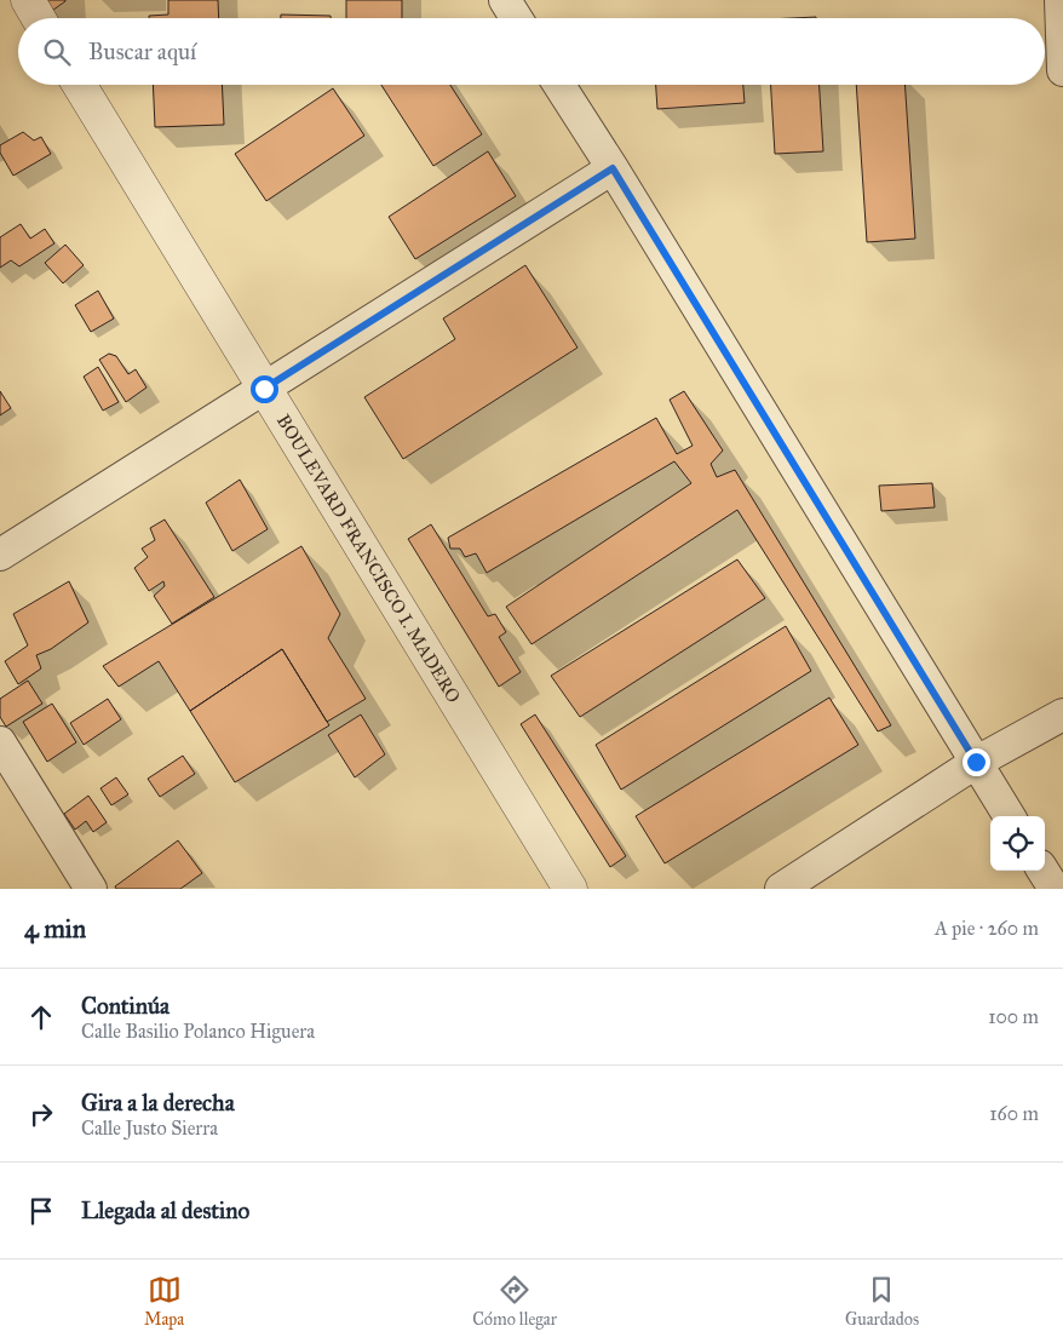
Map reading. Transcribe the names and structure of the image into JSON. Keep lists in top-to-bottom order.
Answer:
{
  "streets": {
    "street": ["BOULEVARD FRANCISCO I. MADERO"]
  },
  "page": {
    "search": "Buscar aquí",
    "heading": ["4 min", "A pie · 260 m"],
    "list": [
      ["Continúa", "Calle Basilio Polanco Higuera", "100 m"],
      ["Gira a la derecha", "Calle Justo Sierra", "160 m"],
      "Llegada al destino"
    ],
    "nav": ["Mapa", "Cómo llegar", "Guardados"]
  }
}
